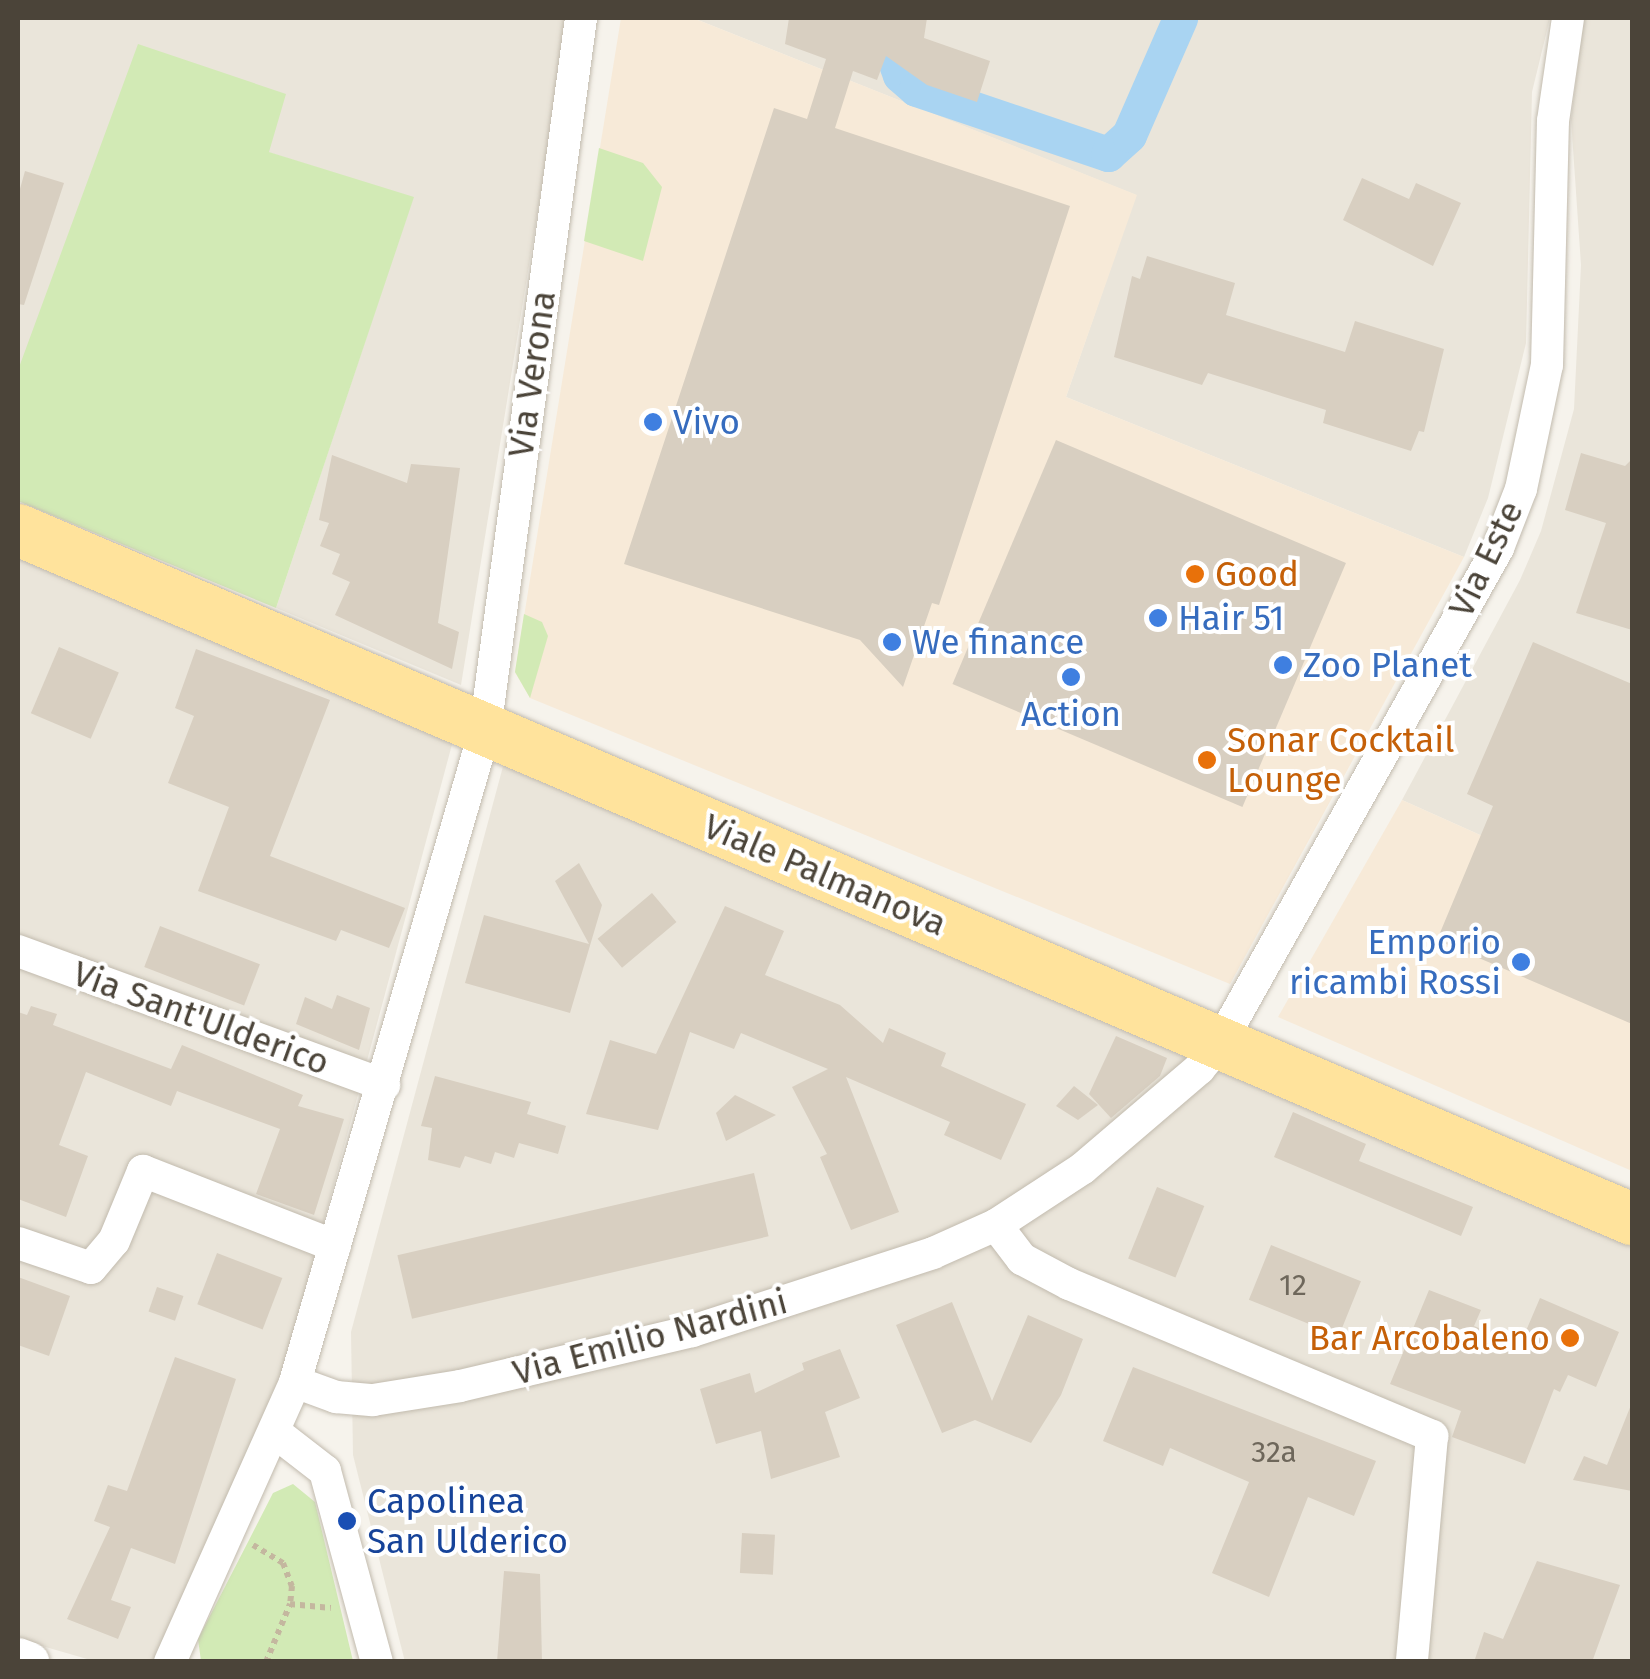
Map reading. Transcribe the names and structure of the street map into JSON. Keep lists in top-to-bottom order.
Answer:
{
  "streets": {
    "main road": ["Viale Palmanova"],
    "street": [
      "Via Verona",
      "Via Este",
      "Via Sant'Ulderico",
      "Via Emilio Nardini"
    ]
  },
  "crossings": [
    ["Via Verona", "Viale Palmanova"],
    ["Via Este", "Viale Palmanova"],
    ["Via Este", "Via Emilio Nardini"],
    ["Viale Palmanova", "Via Emilio Nardini"]
  ],
  "places": [
    "Vivo",
    "Good",
    "Hair 51",
    "We finance",
    "Zoo Planet",
    "Action",
    "Sonar Cocktail Lounge",
    "Emporio ricambi Rossi",
    "Bar Arcobaleno",
    "Capolinea San Ulderico"
  ],
  "house_numbers": ["12", "32a"]
}
